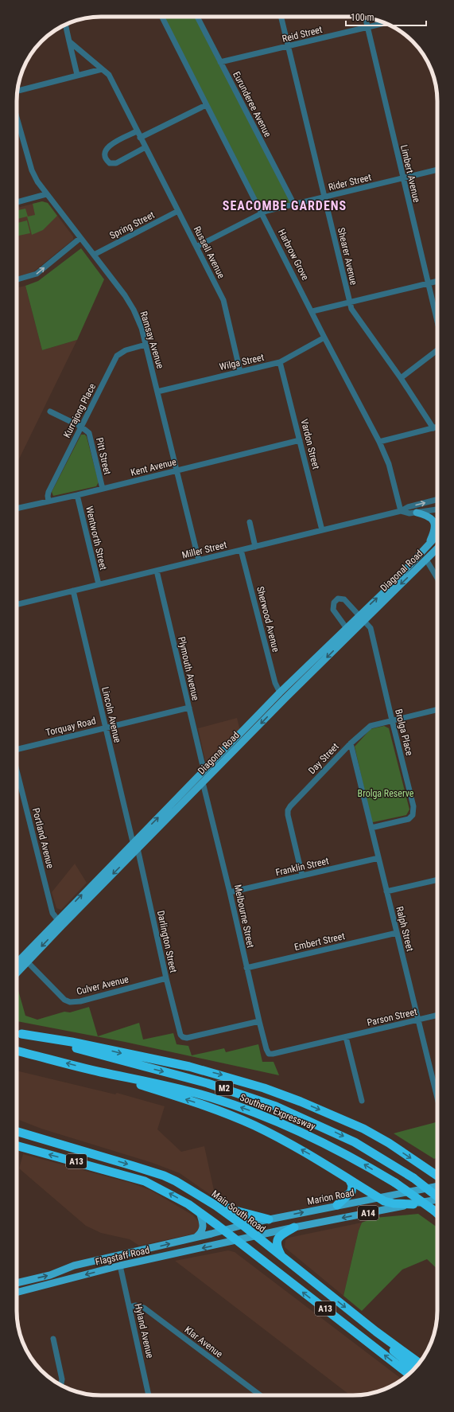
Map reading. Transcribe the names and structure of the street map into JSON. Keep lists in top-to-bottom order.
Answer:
{
  "streets": {
    "highway": [
      "M2",
      "Southern Expressway",
      "A13",
      "Main South Road"
    ],
    "main road": [
      "Diagonal Road",
      "Marion Road",
      "A14",
      "Flagstaff Road"
    ],
    "street": [
      "Reid Street",
      "Eurunderee Avenue",
      "Limbert Avenue",
      "Rider Street",
      "Spring Street",
      "Russell Avenue",
      "Harbrow Grove",
      "Shearer Avenue",
      "Ramsay Avenue",
      "Wilga Street",
      "Kurrajong Place",
      "Vardon Street",
      "Pitt Street",
      "Kent Avenue",
      "Wentworth Street",
      "Miller Street",
      "Sherwood Avenue",
      "Plymouth Avenue",
      "Lincoln Avenue",
      "Torquay Road",
      "Brolga Place",
      "Day Street",
      "Portland Avenue",
      "Franklin Street",
      "Melbourne Street",
      "Ralph Street",
      "Darlington Street",
      "Embert Street",
      "Culver Avenue",
      "Parson Street",
      "Hyland Avenue",
      "Klar Avenue"
    ]
  },
  "crossings": [
    ["Reid Street", "Eurunderee Avenue"],
    ["Reid Street", "Limbert Avenue"],
    ["Reid Street", "Shearer Avenue"],
    ["Eurunderee Avenue", "Rider Street"],
    ["Limbert Avenue", "Rider Street"],
    ["Rider Street", "Russell Avenue"],
    ["Rider Street", "Harbrow Grove"],
    ["Rider Street", "Shearer Avenue"],
    ["Spring Street", "Russell Avenue"],
    ["Spring Street", "Ramsay Avenue"],
    ["Russell Avenue", "Wilga Street"],
    ["Harbrow Grove", "Wilga Street"],
    ["Harbrow Grove", "Miller Street"],
    ["Ramsay Avenue", "Wilga Street"],
    ["Ramsay Avenue", "Kurrajong Place"],
    ["Ramsay Avenue", "Kent Avenue"],
    ["Ramsay Avenue", "Miller Street"],
    ["Wilga Street", "Vardon Street"],
    ["Kurrajong Place", "Pitt Street"],
    ["Kurrajong Place", "Kent Avenue"],
    ["Vardon Street", "Kent Avenue"],
    ["Vardon Street", "Miller Street"],
    ["Pitt Street", "Kent Avenue"],
    ["Kent Avenue", "Wentworth Street"],
    ["Wentworth Street", "Miller Street"],
    ["Miller Street", "Sherwood Avenue"],
    ["Miller Street", "Plymouth Avenue"],
    ["Miller Street", "Lincoln Avenue"],
    ["Diagonal Road", "Sherwood Avenue"],
    ["Diagonal Road", "Plymouth Avenue"],
    ["Diagonal Road", "Lincoln Avenue"],
    ["Diagonal Road", "Brolga Place"],
    ["Diagonal Road", "Portland Avenue"],
    ["Diagonal Road", "Melbourne Street"],
    ["Diagonal Road", "Darlington Street"],
    ["Diagonal Road", "Culver Avenue"],
    ["Plymouth Avenue", "Torquay Road"],
    ["Lincoln Avenue", "Torquay Road"],
    ["Brolga Place", "Day Street"],
    ["Brolga Place", "Ralph Street"],
    ["Day Street", "Franklin Street"],
    ["Day Street", "Ralph Street"],
    ["Franklin Street", "Melbourne Street"],
    ["Franklin Street", "Ralph Street"],
    ["Melbourne Street", "Darlington Street"],
    ["Melbourne Street", "Embert Street"],
    ["Melbourne Street", "Parson Street"],
    ["Ralph Street", "Embert Street"],
    ["Ralph Street", "Parson Street"],
    ["Darlington Street", "Culver Avenue"],
    ["M2", "Southern Expressway"],
    ["M2", "Marion Road"],
    ["A13", "Marion Road"],
    ["A13", "Main South Road"],
    ["A13", "A14"],
    ["A13", "Flagstaff Road"],
    ["Marion Road", "Main South Road"],
    ["Marion Road", "Flagstaff Road"],
    ["Main South Road", "A14"],
    ["A14", "Flagstaff Road"],
    ["Flagstaff Road", "Hyland Avenue"],
    ["Hyland Avenue", "Klar Avenue"]
  ],
  "districts": ["SEACOMBE GARDENS"],
  "parks": ["Brolga Reserve"],
  "scale_bar": "100 m"
}
